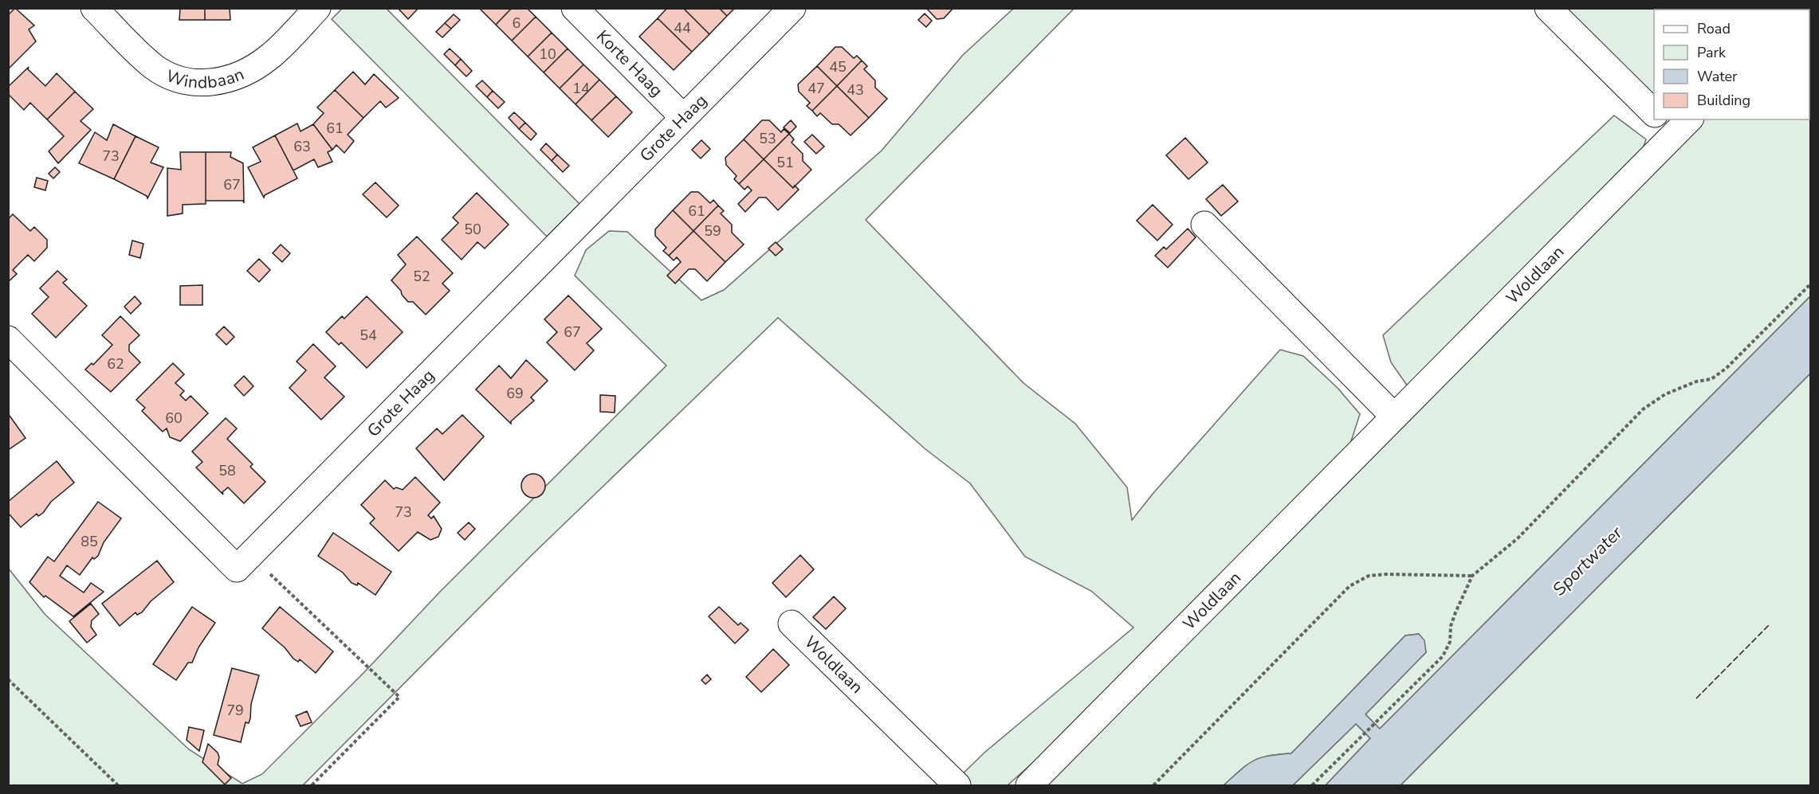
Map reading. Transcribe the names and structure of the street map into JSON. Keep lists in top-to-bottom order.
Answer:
{
  "streets": {
    "street": [
      "Korte Haag",
      "Windbaan",
      "Grote Haag",
      "Woldlaan"
    ]
  },
  "crossings": [
    ["Korte Haag", "Grote Haag"]
  ],
  "water": ["Sportwater"],
  "house_numbers": [
    "6",
    "44",
    "10",
    "45",
    "14",
    "47",
    "43",
    "61",
    "53",
    "63",
    "73",
    "51",
    "67",
    "61",
    "50",
    "59",
    "52",
    "67",
    "54",
    "62",
    "69",
    "60",
    "58",
    "73",
    "85",
    "79"
  ],
  "legend": [
    "Road",
    "Park",
    "Water",
    "Building"
  ]
}
